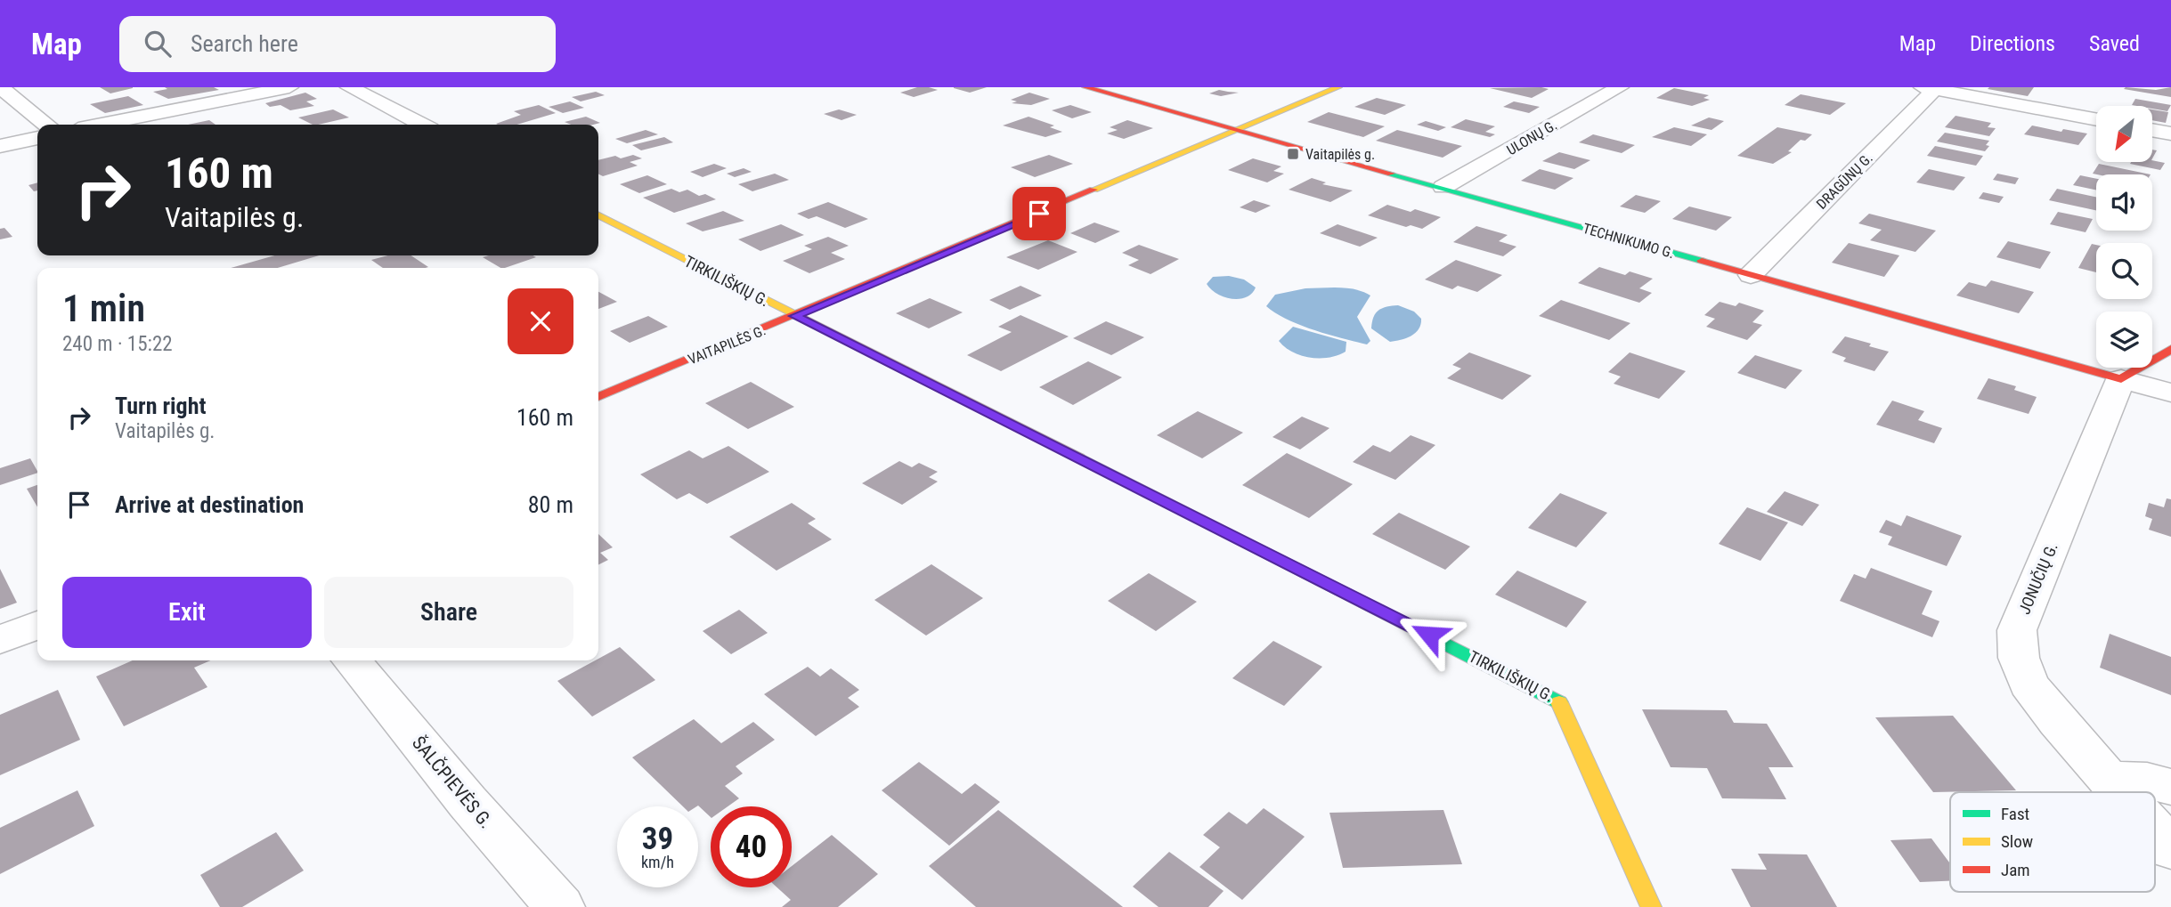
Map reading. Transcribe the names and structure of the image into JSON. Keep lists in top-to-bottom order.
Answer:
{
  "streets": {
    "street": [
      "ULONŲ G.",
      "DRAGŪNŲ G.",
      "TECHNIKUMO G.",
      "TIRKILIŠKIŲ G.",
      "VAITAPILĖS G.",
      "JONUČIŲ G.",
      "ŠALČPIEVĖS G."
    ]
  },
  "crossings": [
    ["ULONŲ G.", "TECHNIKUMO G."],
    ["DRAGŪNŲ G.", "TECHNIKUMO G."],
    ["TECHNIKUMO G.", "VAITAPILĖS G."],
    ["TECHNIKUMO G.", "JONUČIŲ G."],
    ["TIRKILIŠKIŲ G.", "VAITAPILĖS G."]
  ],
  "places": {
    "transit": ["Vaitapilės g."]
  },
  "legend": ["Fast", "Slow", "Jam"],
  "north": "bottom left",
  "page": {
    "header": "Map",
    "search": "Search here",
    "nav": ["Map", "Directions", "Saved"],
    "turn": ["160 m", "Vaitapilės g."],
    "heading": ["1 min", "240 m · 15:22"],
    "list": [
      {
        "name": "Turn right",
        "note": "Vaitapilės g.",
        "value": "160 m"
      },
      {
        "name": "Arrive at destination",
        "value": "80 m"
      }
    ],
    "buttons": ["Exit", "Share"],
    "speed": "39 km/h",
    "limit": "40"
  }
}
